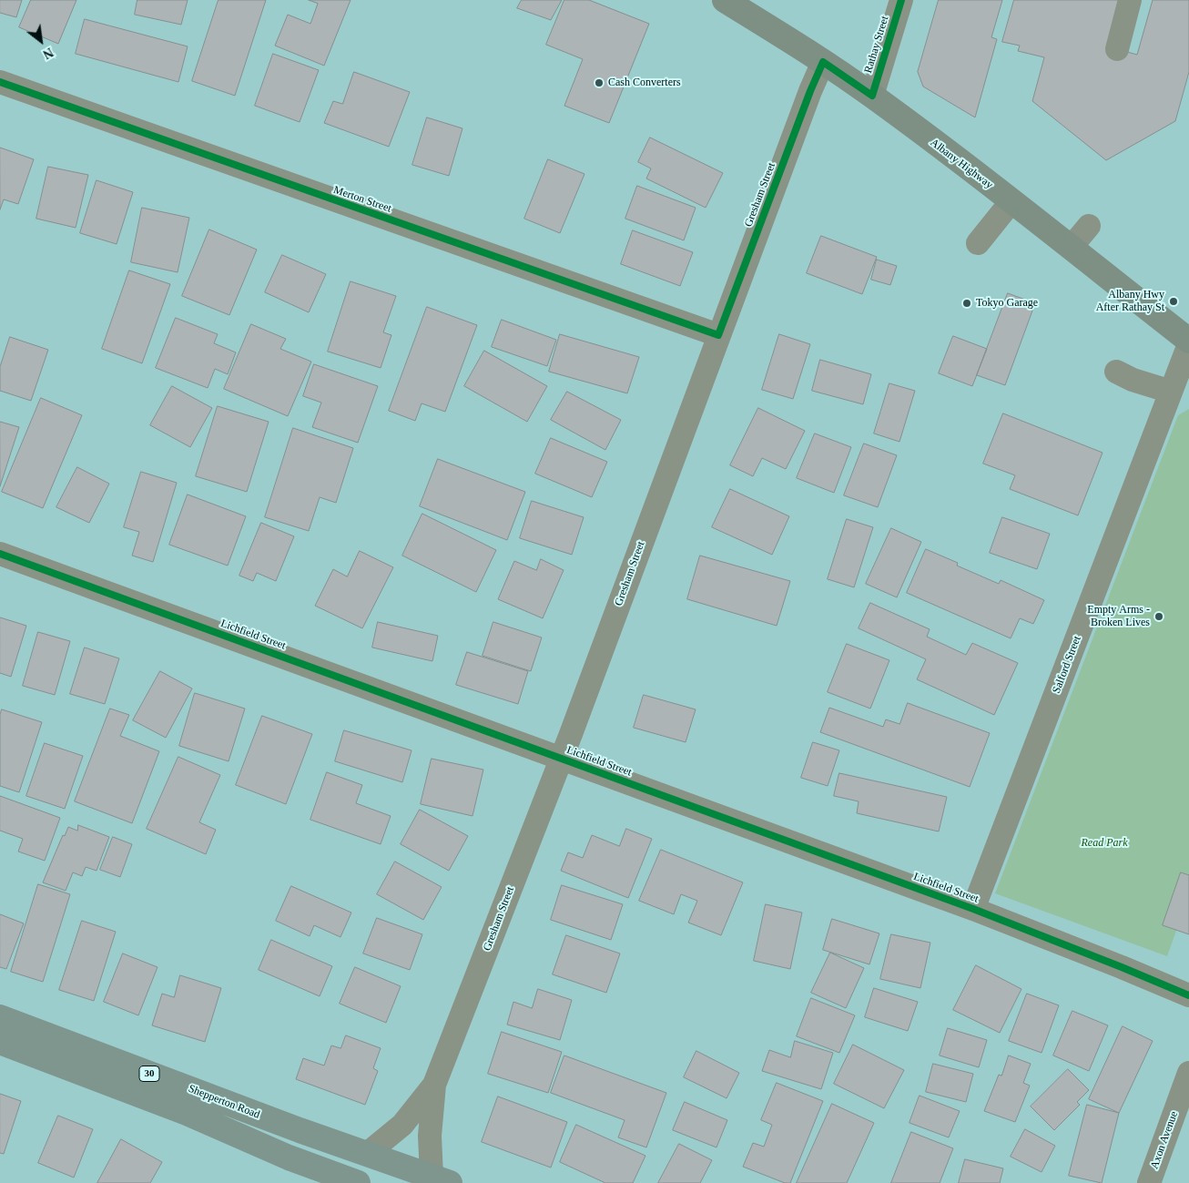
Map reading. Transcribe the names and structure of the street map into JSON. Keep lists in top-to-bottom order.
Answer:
{
  "streets": {
    "highway": ["30", "Shepperton Road"],
    "main road": ["Albany Highway"],
    "street": [
      "Rathay Street",
      "Gresham Street",
      "Merton Street",
      "Lichfield Street",
      "Salford Street",
      "Axon Avenue"
    ]
  },
  "crossings": [
    ["Rathay Street", "Albany Highway"],
    ["Albany Highway", "Gresham Street"],
    ["Albany Highway", "Salford Street"],
    ["Gresham Street", "Merton Street"],
    ["Gresham Street", "Lichfield Street"],
    ["Gresham Street", "Shepperton Road"],
    ["Lichfield Street", "Salford Street"]
  ],
  "parks": ["Read Park"],
  "places": [
    "Cash Converters",
    "Albany Hwy After Rathay St",
    "Tokyo Garage",
    "Empty Arms - Broken Lives"
  ],
  "north": "bottom right"
}
